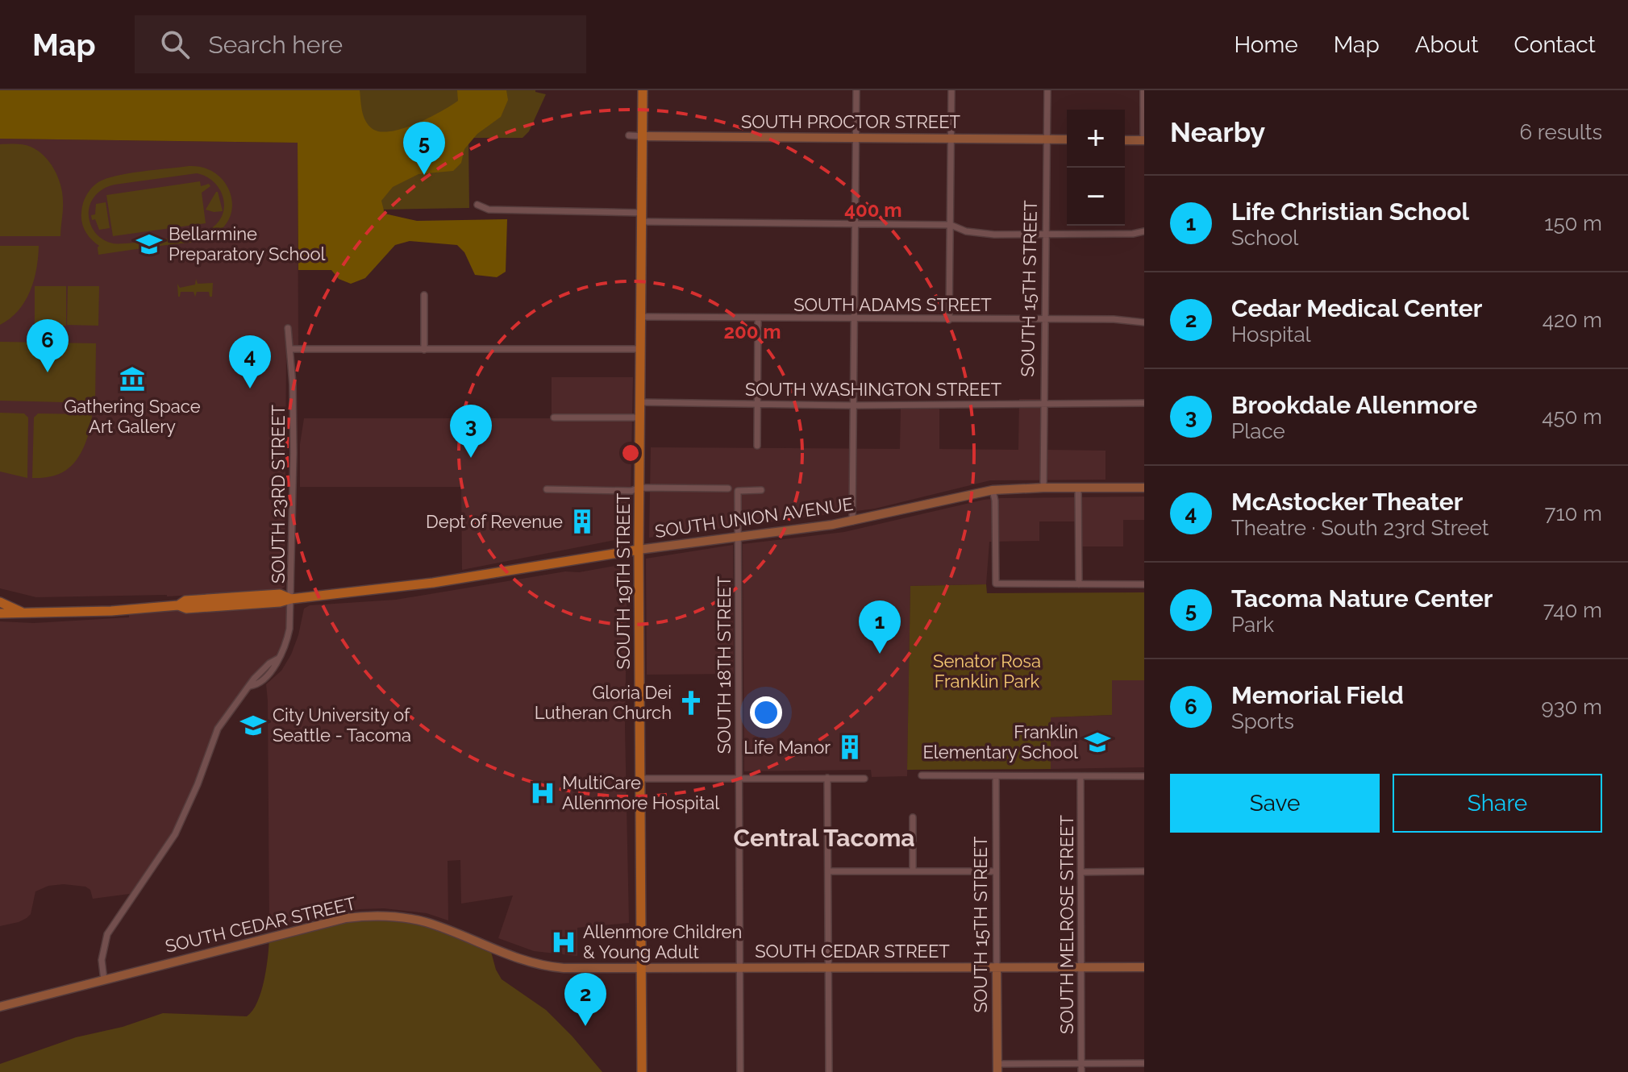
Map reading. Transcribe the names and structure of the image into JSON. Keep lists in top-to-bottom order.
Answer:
{
  "streets": {
    "main road": [
      "SOUTH PROCTOR STREET",
      "SOUTH 15TH STREET",
      "SOUTH UNION AVENUE",
      "SOUTH 19TH STREET",
      "SOUTH CEDAR STREET"
    ],
    "street": [
      "SOUTH ADAMS STREET",
      "SOUTH WASHINGTON STREET",
      "SOUTH 23RD STREET",
      "SOUTH 18TH STREET",
      "SOUTH MELROSE STREET"
    ]
  },
  "crossings": [
    ["SOUTH PROCTOR STREET", "SOUTH 15TH STREET"],
    ["SOUTH PROCTOR STREET", "SOUTH 19TH STREET"],
    ["SOUTH 15TH STREET", "SOUTH ADAMS STREET"],
    ["SOUTH 15TH STREET", "SOUTH WASHINGTON STREET"],
    ["SOUTH 15TH STREET", "SOUTH UNION AVENUE"],
    ["SOUTH 15TH STREET", "SOUTH CEDAR STREET"],
    ["SOUTH ADAMS STREET", "SOUTH 19TH STREET"],
    ["SOUTH WASHINGTON STREET", "SOUTH 19TH STREET"],
    ["SOUTH 23RD STREET", "SOUTH UNION AVENUE"],
    ["SOUTH 23RD STREET", "SOUTH CEDAR STREET"],
    ["SOUTH UNION AVENUE", "SOUTH 19TH STREET"],
    ["SOUTH UNION AVENUE", "SOUTH 18TH STREET"],
    ["SOUTH 19TH STREET", "SOUTH CEDAR STREET"],
    ["SOUTH 18TH STREET", "SOUTH CEDAR STREET"],
    ["SOUTH CEDAR STREET", "SOUTH MELROSE STREET"]
  ],
  "districts": ["Central Tacoma"],
  "parks": ["Senator Rosa Franklin Park"],
  "places": {
    "school or university": ["Bellarmine Preparatory School", "City University of Seattle - Tacoma", "Franklin Elementary School"],
    "museum": ["Gathering Space Art Gallery"],
    "building": ["Dept of Revenue", "Life Manor"],
    "church": ["Gloria Dei Lutheran Church"],
    "hospital": ["MultiCare Allenmore Hospital", "Allenmore Children & Young Adult"]
  },
  "page": {
    "header": "Map",
    "search": "Search here",
    "nav": [
      "Home",
      "Map",
      "About",
      "Contact"
    ],
    "heading": ["Nearby", "6 results"],
    "map_buttons": ["+", "−"],
    "pins": [
      "5",
      "6",
      "4",
      "3",
      "1",
      "2"
    ],
    "list": [
      {
        "mark": "1",
        "name": "Life Christian School",
        "note": "School",
        "value": "150 m"
      },
      {
        "mark": "2",
        "name": "Cedar Medical Center",
        "note": "Hospital",
        "value": "420 m"
      },
      {
        "mark": "3",
        "name": "Brookdale Allenmore",
        "note": "Place",
        "value": "450 m"
      },
      {
        "mark": "4",
        "name": "McAstocker Theater",
        "note": "Theatre · South 23rd Street",
        "value": "710 m"
      },
      {
        "mark": "5",
        "name": "Tacoma Nature Center",
        "note": "Park",
        "value": "740 m"
      },
      {
        "mark": "6",
        "name": "Memorial Field",
        "note": "Sports",
        "value": "930 m"
      }
    ],
    "buttons": ["Save", "Share"]
  },
  "rings": ["400 m", "200 m"]
}
